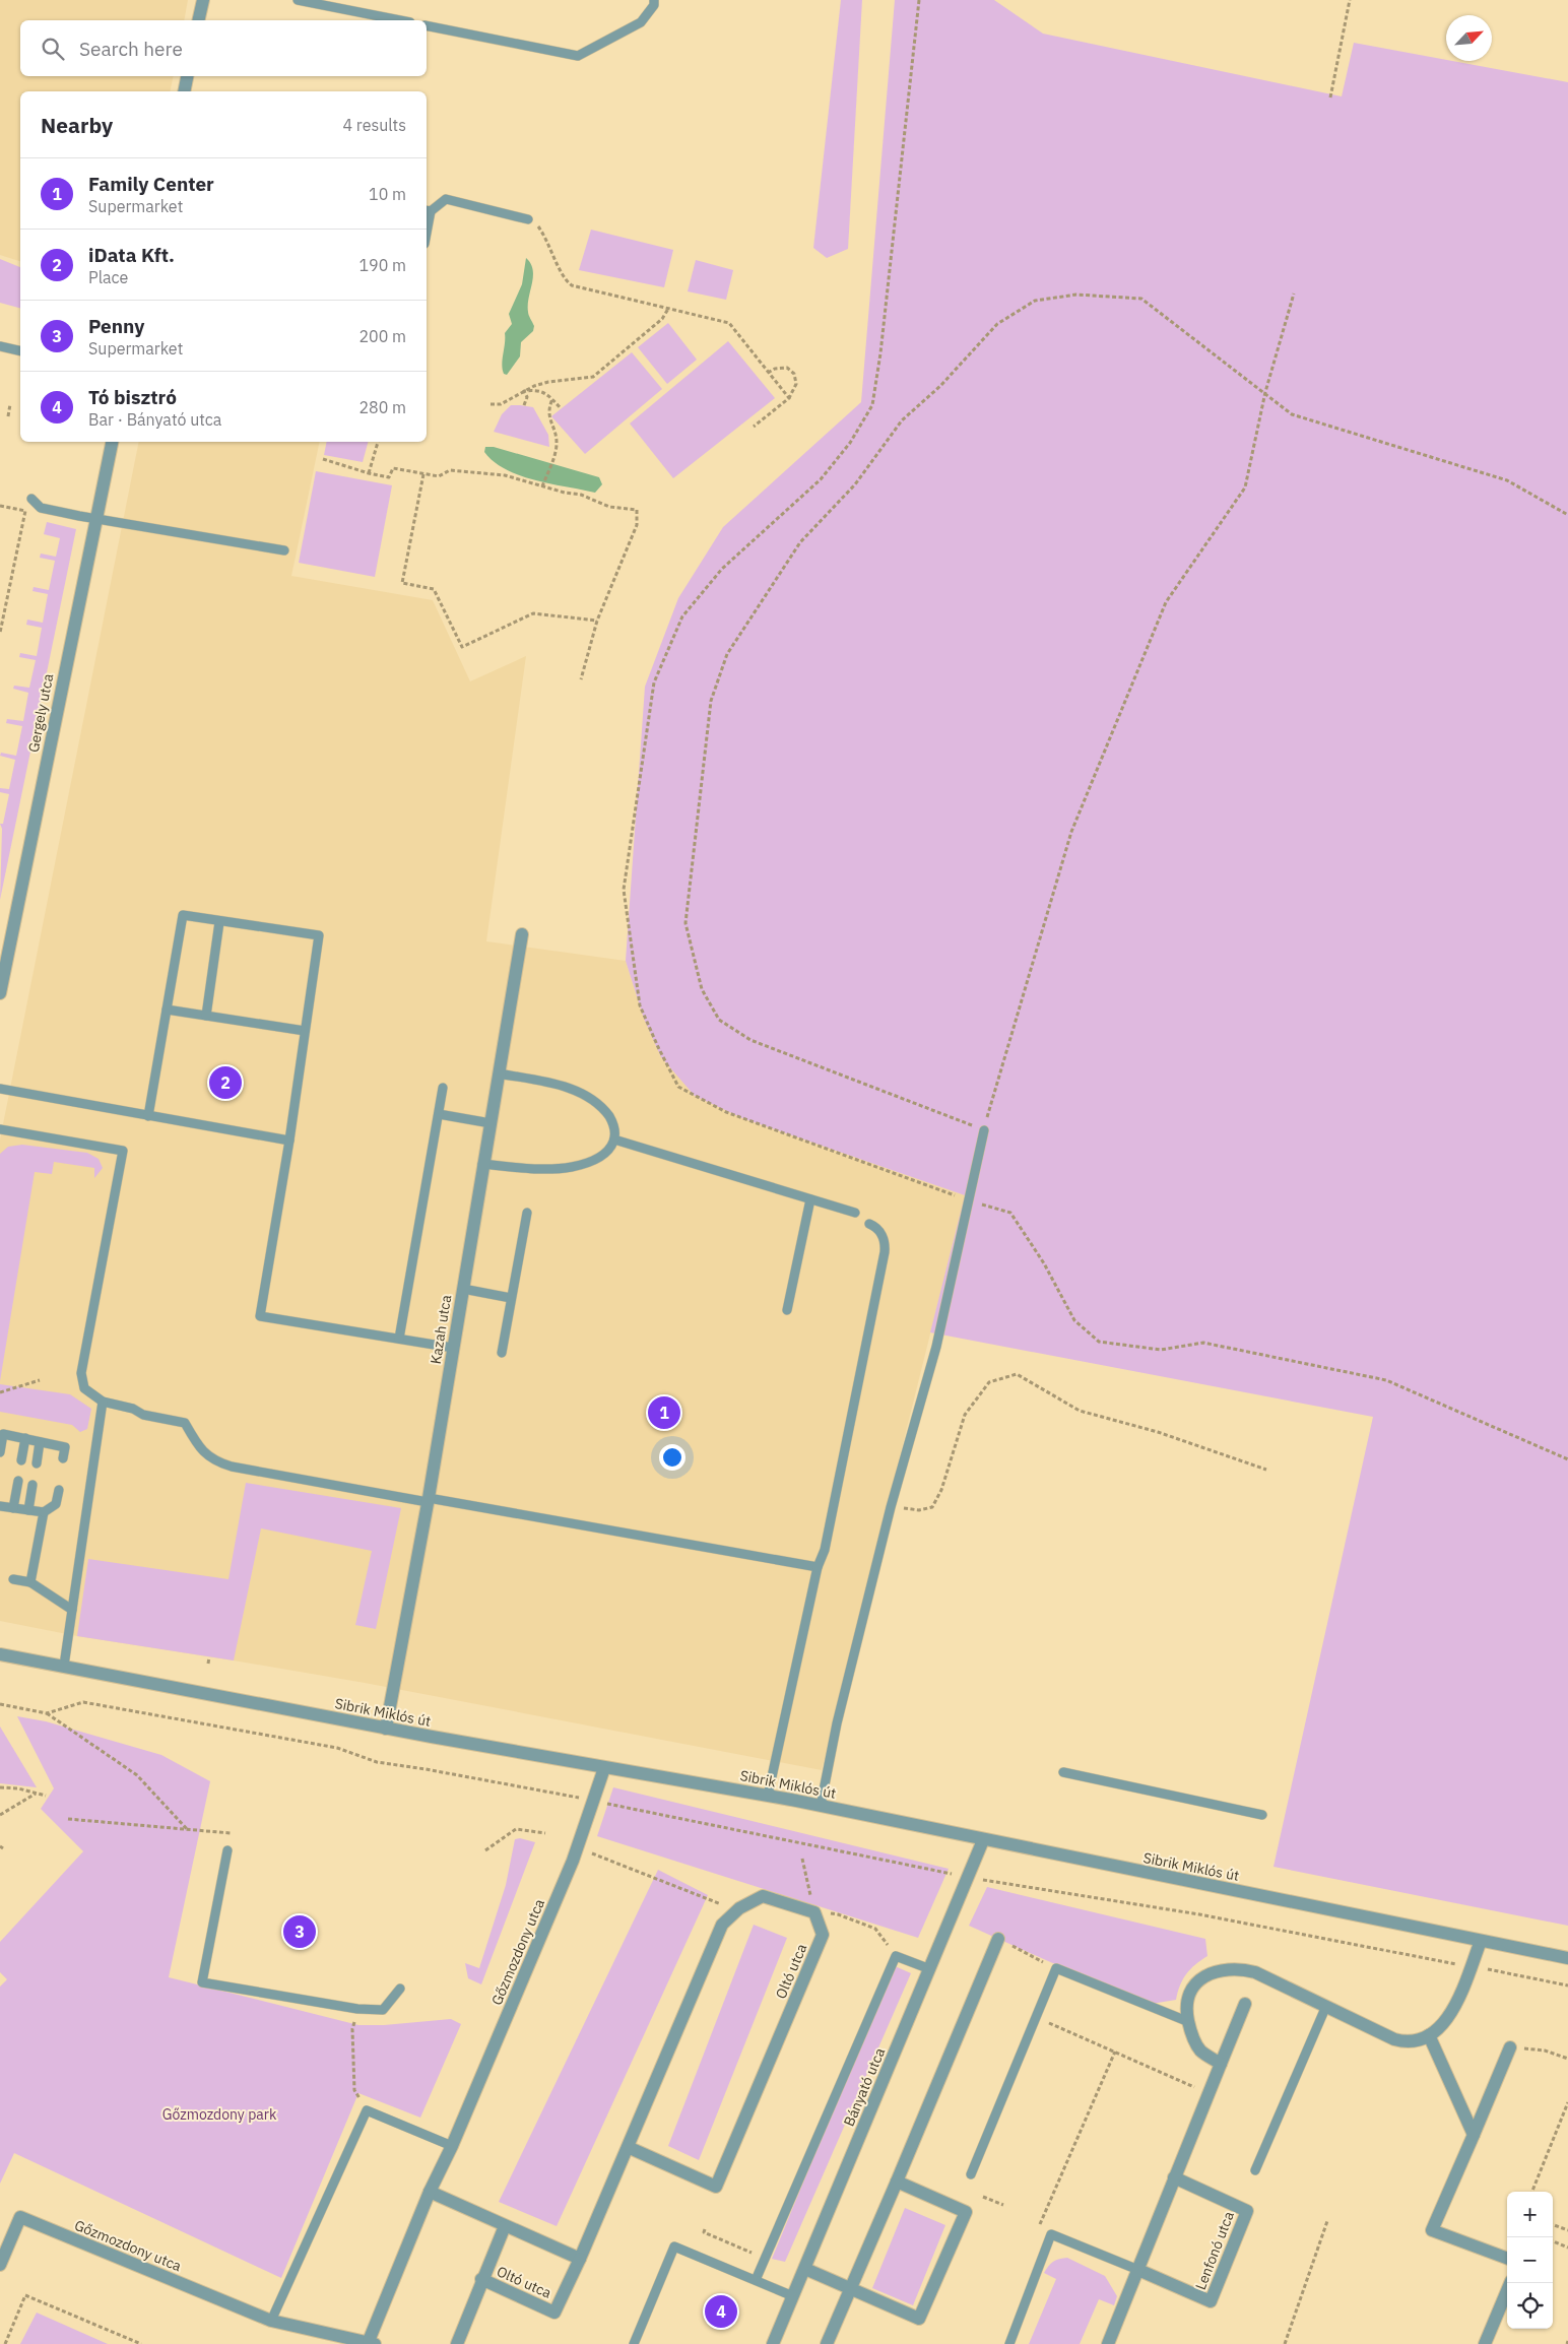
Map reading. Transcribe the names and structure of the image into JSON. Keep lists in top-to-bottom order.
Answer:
{
  "streets": {
    "street": [
      "Gergely utca",
      "Kazah utca",
      "Sibrik Miklós út",
      "Gőzmozdony utca",
      "Oltó utca",
      "Bányató utca",
      "Lenfonó utca"
    ]
  },
  "crossings": [
    ["Kazah utca", "Sibrik Miklós út"],
    ["Sibrik Miklós út", "Gőzmozdony utca"],
    ["Sibrik Miklós út", "Bányató utca"]
  ],
  "parks": ["Gőzmozdony park"],
  "north": "top right",
  "page": {
    "search": "Search here",
    "heading": ["Nearby", "4 results"],
    "list": [
      {
        "mark": "1",
        "name": "Family Center",
        "note": "Supermarket",
        "value": "10 m"
      },
      {
        "mark": "2",
        "name": "iData Kft.",
        "note": "Place",
        "value": "190 m"
      },
      {
        "mark": "3",
        "name": "Penny",
        "note": "Supermarket",
        "value": "200 m"
      },
      {
        "mark": "4",
        "name": "Tó bisztró",
        "note": "Bar · Bányató utca",
        "value": "280 m"
      }
    ],
    "pins": [
      "2",
      "1",
      "3",
      "4"
    ],
    "map_buttons": ["+", "−"]
  }
}
